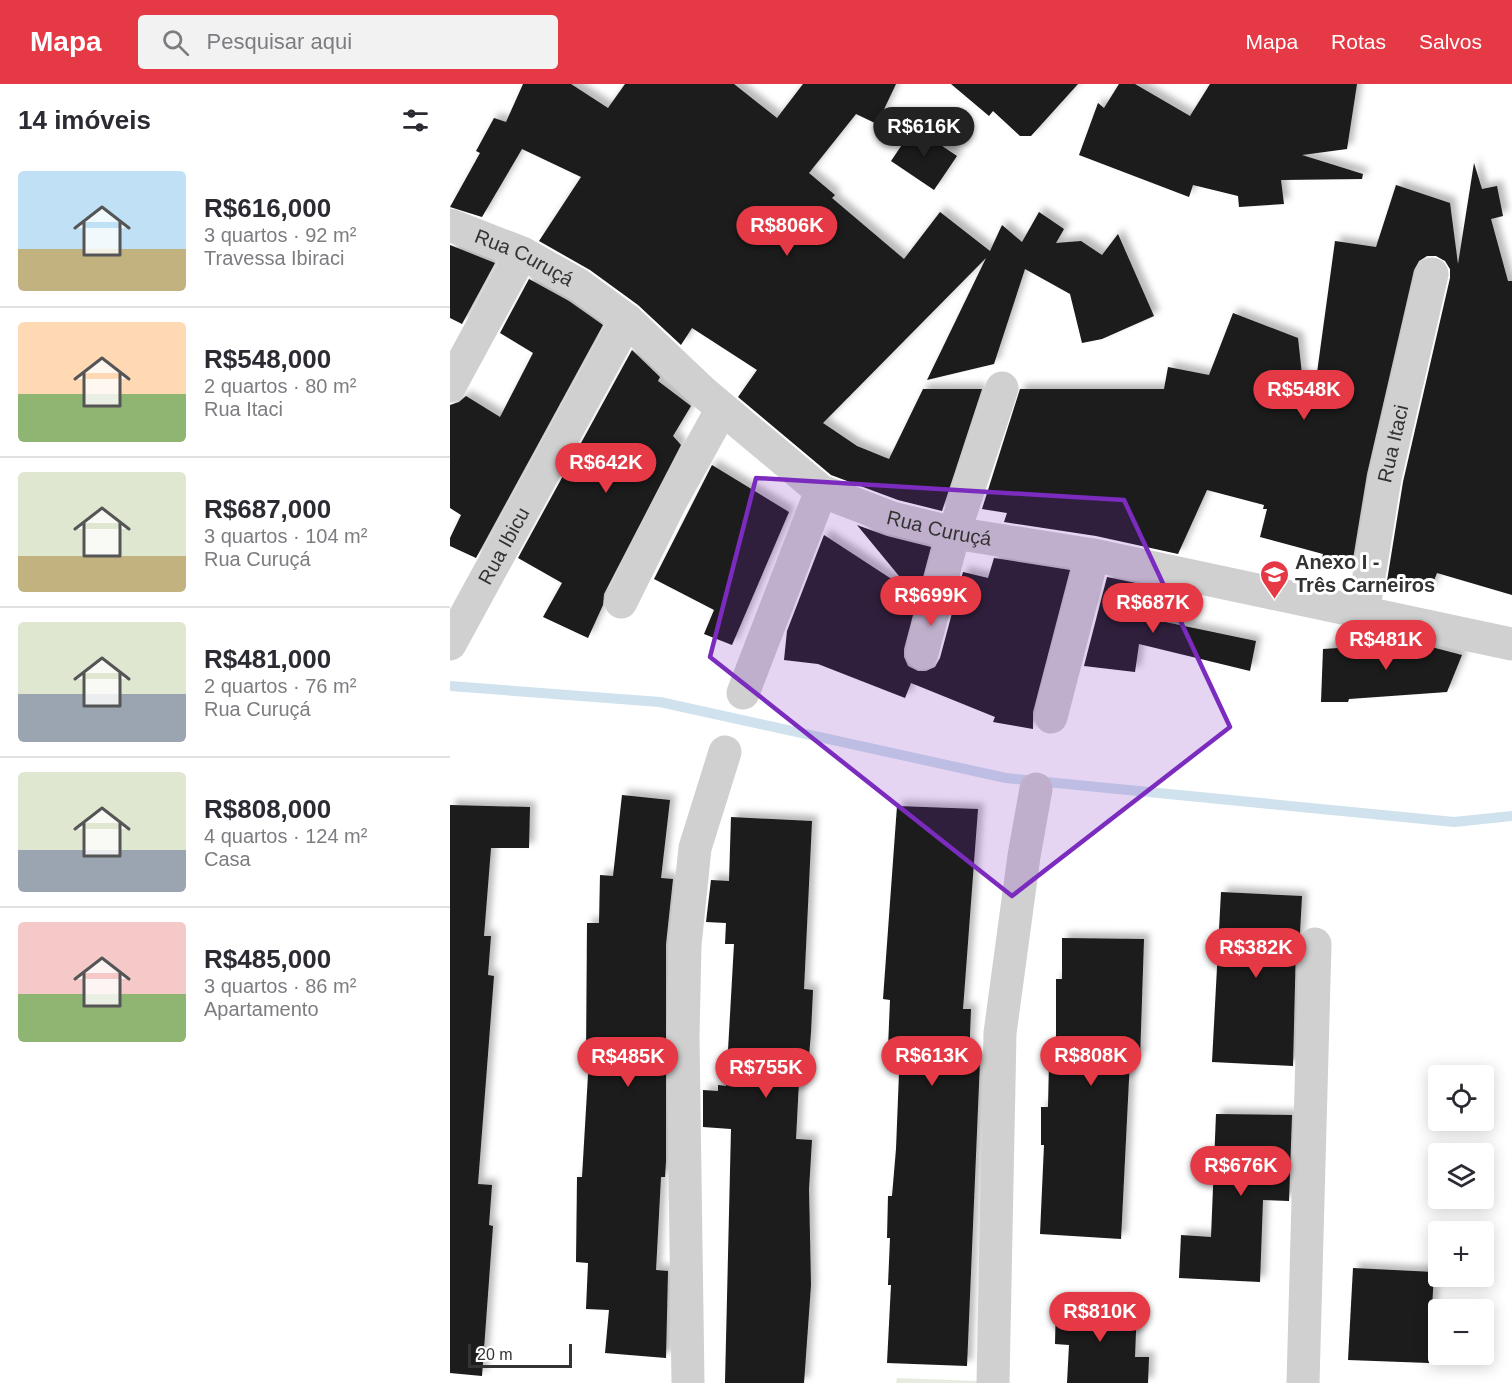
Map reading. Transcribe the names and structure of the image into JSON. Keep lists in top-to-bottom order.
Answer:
{
  "streets": {
    "street": ["Rua Curuçá", "Rua Itaci", "Rua Ibicu"]
  },
  "crossings": [
    ["Rua Curuçá", "Rua Itaci"],
    ["Rua Curuçá", "Rua Ibicu"]
  ],
  "places": {
    "school or university": ["Anexo I - Três Carneiros"]
  },
  "scale_bar": "20 m",
  "page": {
    "header": "Mapa",
    "search": "Pesquisar aqui",
    "nav": ["Mapa", "Rotas", "Salvos"],
    "heading": "14 imóveis",
    "price": [
      "R$616K",
      "R$806K",
      "R$548K",
      "R$642K",
      "R$699K",
      "R$687K",
      "R$481K",
      "R$382K",
      "R$613K",
      "R$808K",
      "R$485K",
      "R$755K",
      "R$676K",
      "R$810K"
    ],
    "list": [
      {
        "name": "R$616,000",
        "note": "3 quartos · 92 m² · Travessa Ibiraci"
      },
      {
        "name": "R$548,000",
        "note": "2 quartos · 80 m² · Rua Itaci"
      },
      {
        "name": "R$687,000",
        "note": "3 quartos · 104 m² · Rua Curuçá"
      },
      {
        "name": "R$481,000",
        "note": "2 quartos · 76 m² · Rua Curuçá"
      },
      {
        "name": "R$808,000",
        "note": "4 quartos · 124 m² · Casa"
      },
      {
        "name": "R$485,000",
        "note": "3 quartos · 86 m² · Apartamento"
      }
    ],
    "map_buttons": ["+", "−"],
    "scale": "20 m"
  }
}
